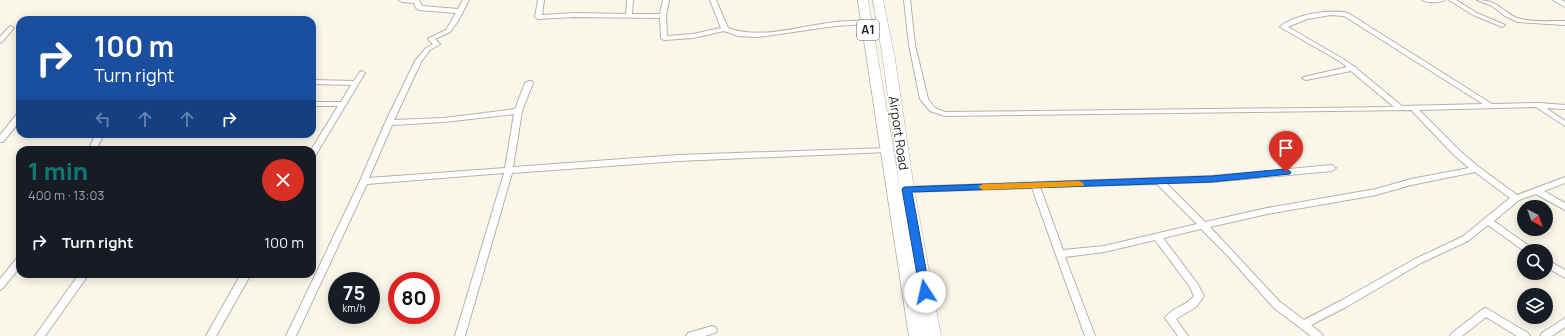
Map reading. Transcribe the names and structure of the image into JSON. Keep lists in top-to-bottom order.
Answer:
{
  "streets": {
    "highway": ["A1", "Airport Road"]
  },
  "north": "bottom right",
  "page": {
    "turn": ["100 m", "Turn right"],
    "heading": ["1 min", "400 m · 13:03"],
    "list": [
      {
        "name": "Turn right",
        "value": "100 m"
      }
    ],
    "speed": "75 km/h",
    "limit": "80"
  }
}
